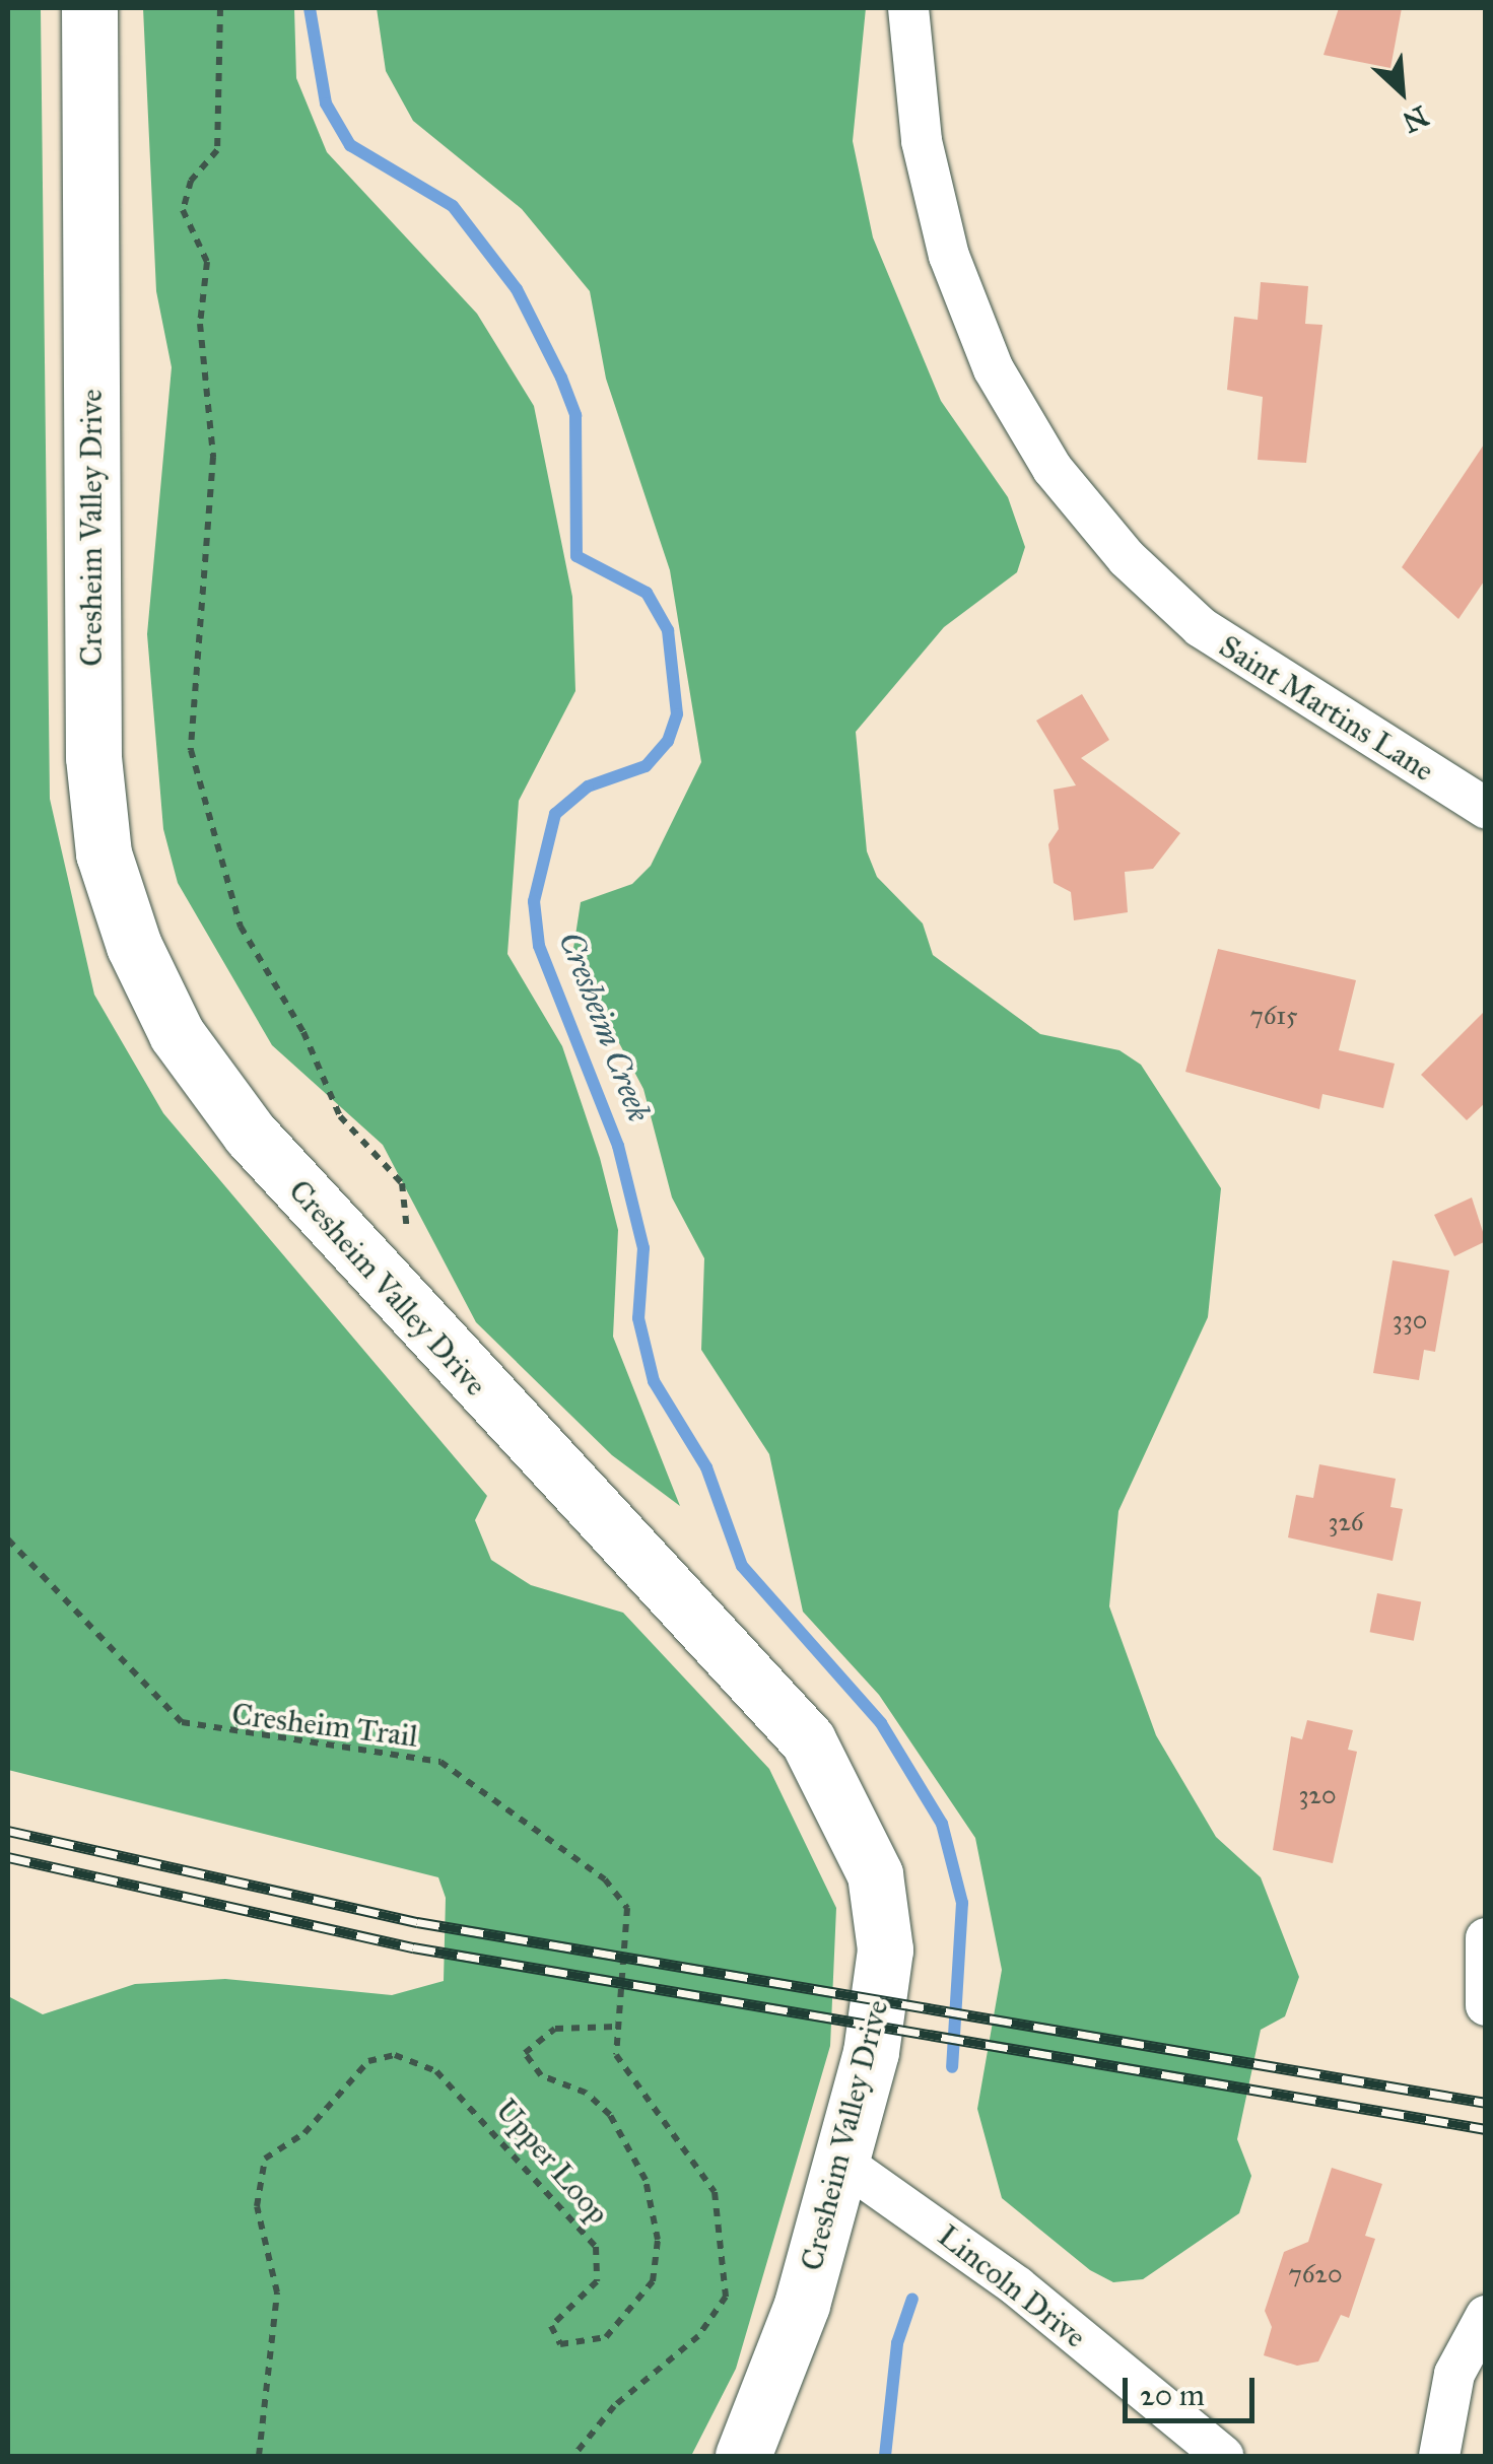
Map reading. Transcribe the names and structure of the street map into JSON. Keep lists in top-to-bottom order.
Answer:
{
  "streets": {
    "main road": ["Cresheim Valley Drive"],
    "street": ["Saint Martins Lane", "Lincoln Drive"],
    "path": ["Cresheim Trail", "Upper Loop"]
  },
  "crossings": [
    ["Cresheim Valley Drive", "Lincoln Drive"],
    ["Cresheim Trail", "Upper Loop"]
  ],
  "water": ["Cresheim Creek"],
  "house_numbers": [
    "7615",
    "330",
    "326",
    "320",
    "7620"
  ],
  "scale_bar": "20 m",
  "north": "bottom right"
}
